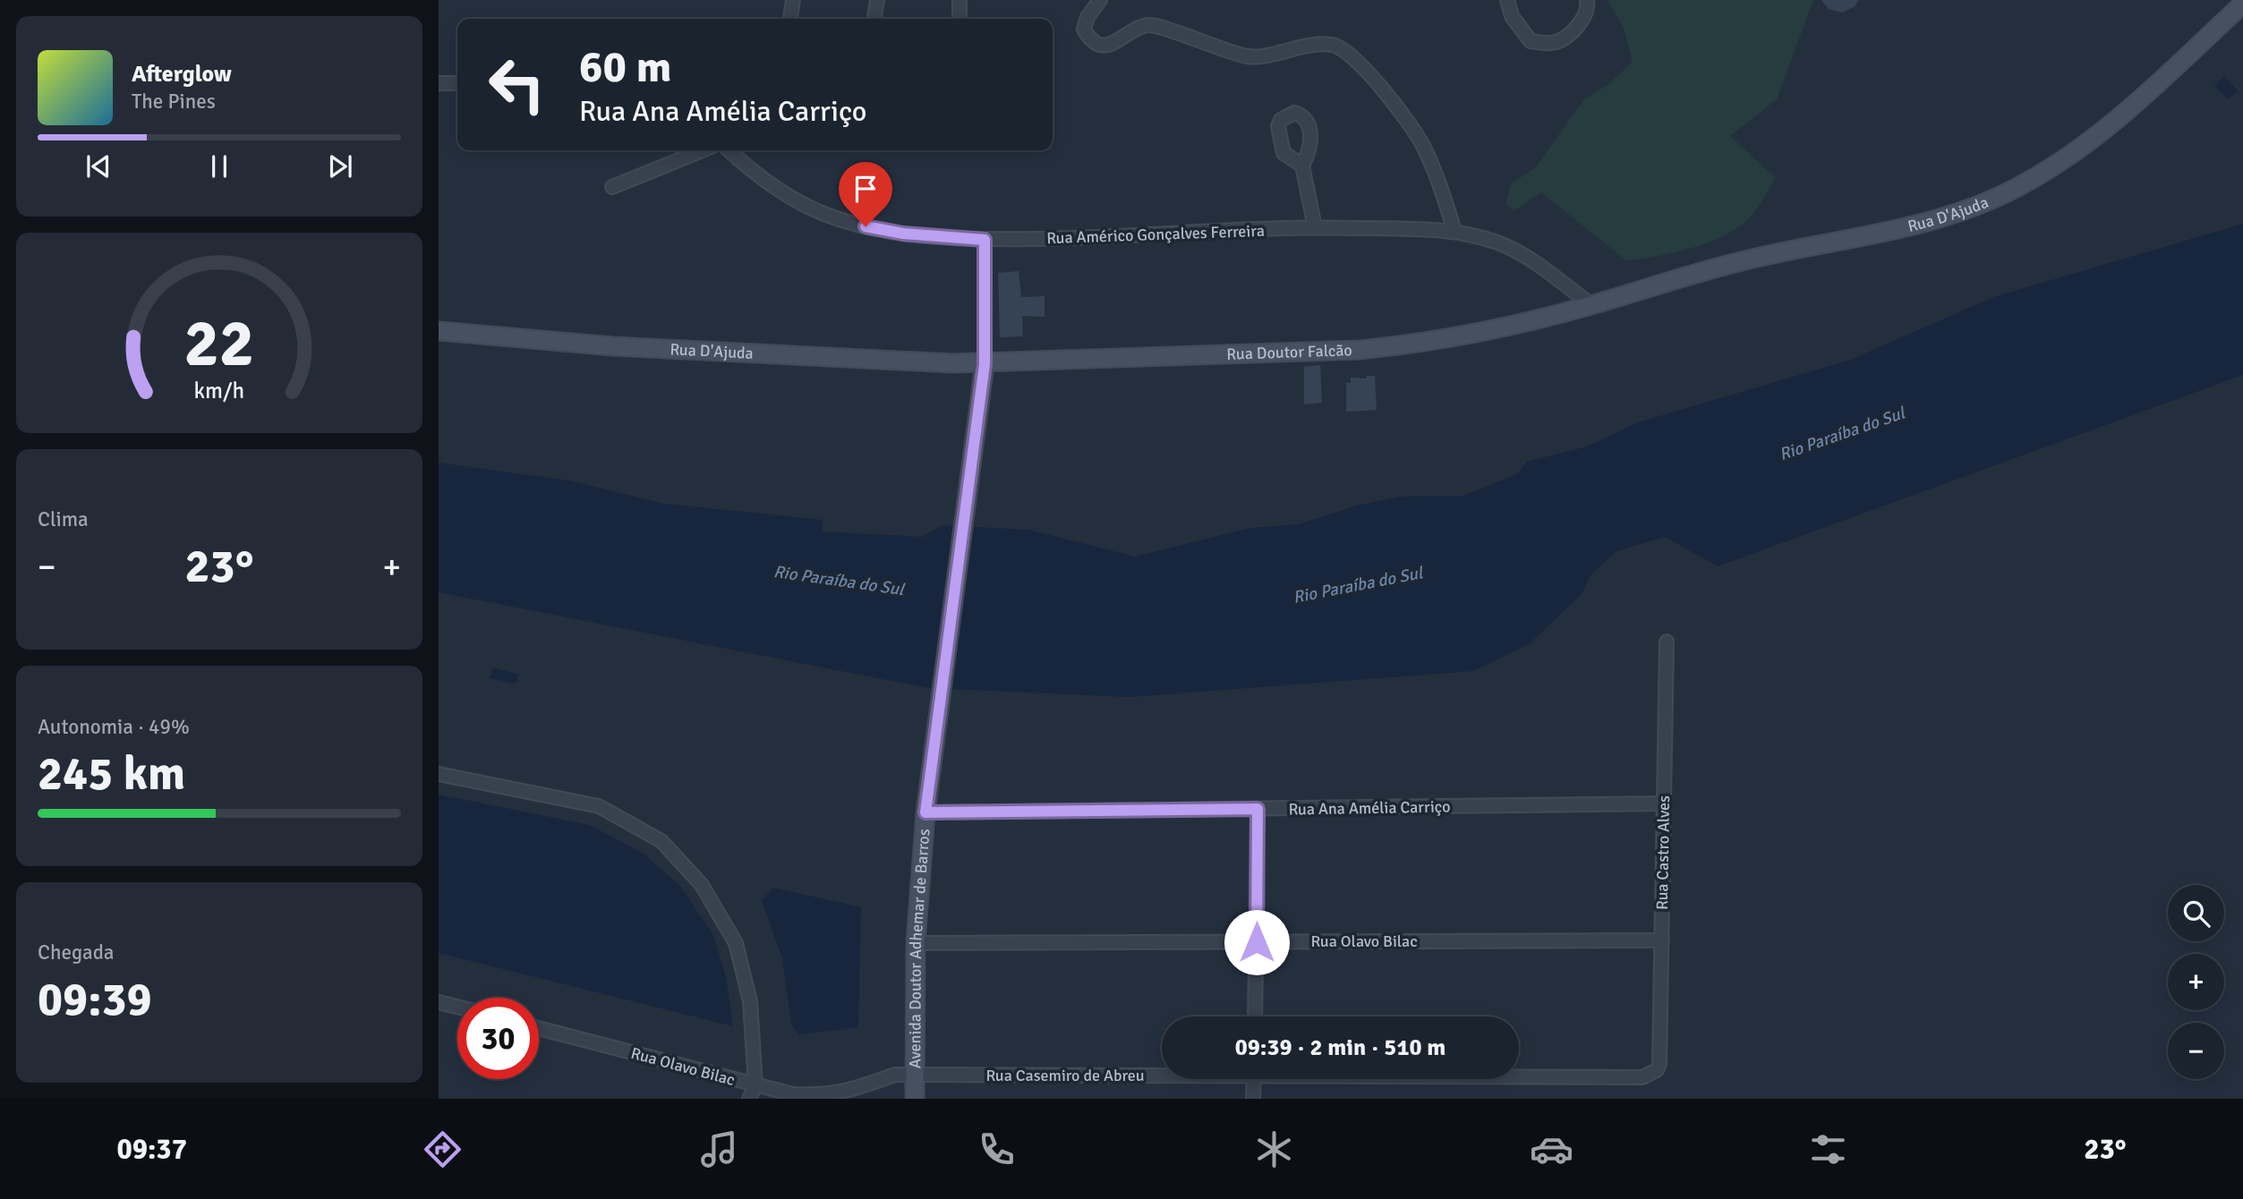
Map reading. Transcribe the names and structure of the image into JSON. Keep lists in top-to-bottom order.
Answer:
{
  "streets": {
    "main road": ["Rua D'Ajuda", "Rua Doutor Falcão", "Avenida Doutor Adhemar de Barros"],
    "street": [
      "Rua Américo Gonçalves Ferreira",
      "Rua Ana Amélia Carriço",
      "Rua Castro Alves",
      "Rua Olavo Bilac",
      "Rua Casemiro de Abreu"
    ]
  },
  "crossings": [
    ["Rua D'Ajuda", "Rua Américo Gonçalves Ferreira"],
    ["Rua D'Ajuda", "Rua Doutor Falcão"],
    ["Rua D'Ajuda", "Avenida Doutor Adhemar de Barros"],
    ["Rua Américo Gonçalves Ferreira", "Rua Doutor Falcão"],
    ["Rua Américo Gonçalves Ferreira", "Avenida Doutor Adhemar de Barros"],
    ["Rua Doutor Falcão", "Avenida Doutor Adhemar de Barros"],
    ["Rua Ana Amélia Carriço", "Rua Castro Alves"],
    ["Rua Ana Amélia Carriço", "Avenida Doutor Adhemar de Barros"],
    ["Rua Castro Alves", "Rua Olavo Bilac"],
    ["Rua Castro Alves", "Rua Casemiro de Abreu"],
    ["Rua Olavo Bilac", "Avenida Doutor Adhemar de Barros"],
    ["Rua Olavo Bilac", "Rua Casemiro de Abreu"],
    ["Avenida Doutor Adhemar de Barros", "Rua Casemiro de Abreu"]
  ],
  "water": ["Rio Paraíba do Sul"],
  "page": {
    "turn": ["60 m", "Rua Ana Amélia Carriço"],
    "song": ["Afterglow", "The Pines"],
    "tile": [
      "Clima",
      ["Autonomia · 49%", "245 km"],
      ["Chegada", "09:39"]
    ],
    "heat": ["−", "23°", "+"],
    "map_buttons": ["+", "−"],
    "limit": "30",
    "trip": "09:39 · 2 min · 510 m",
    "tabs": ["09:37", "23°"],
    "gauge": ["22", "km/h"]
  }
}
